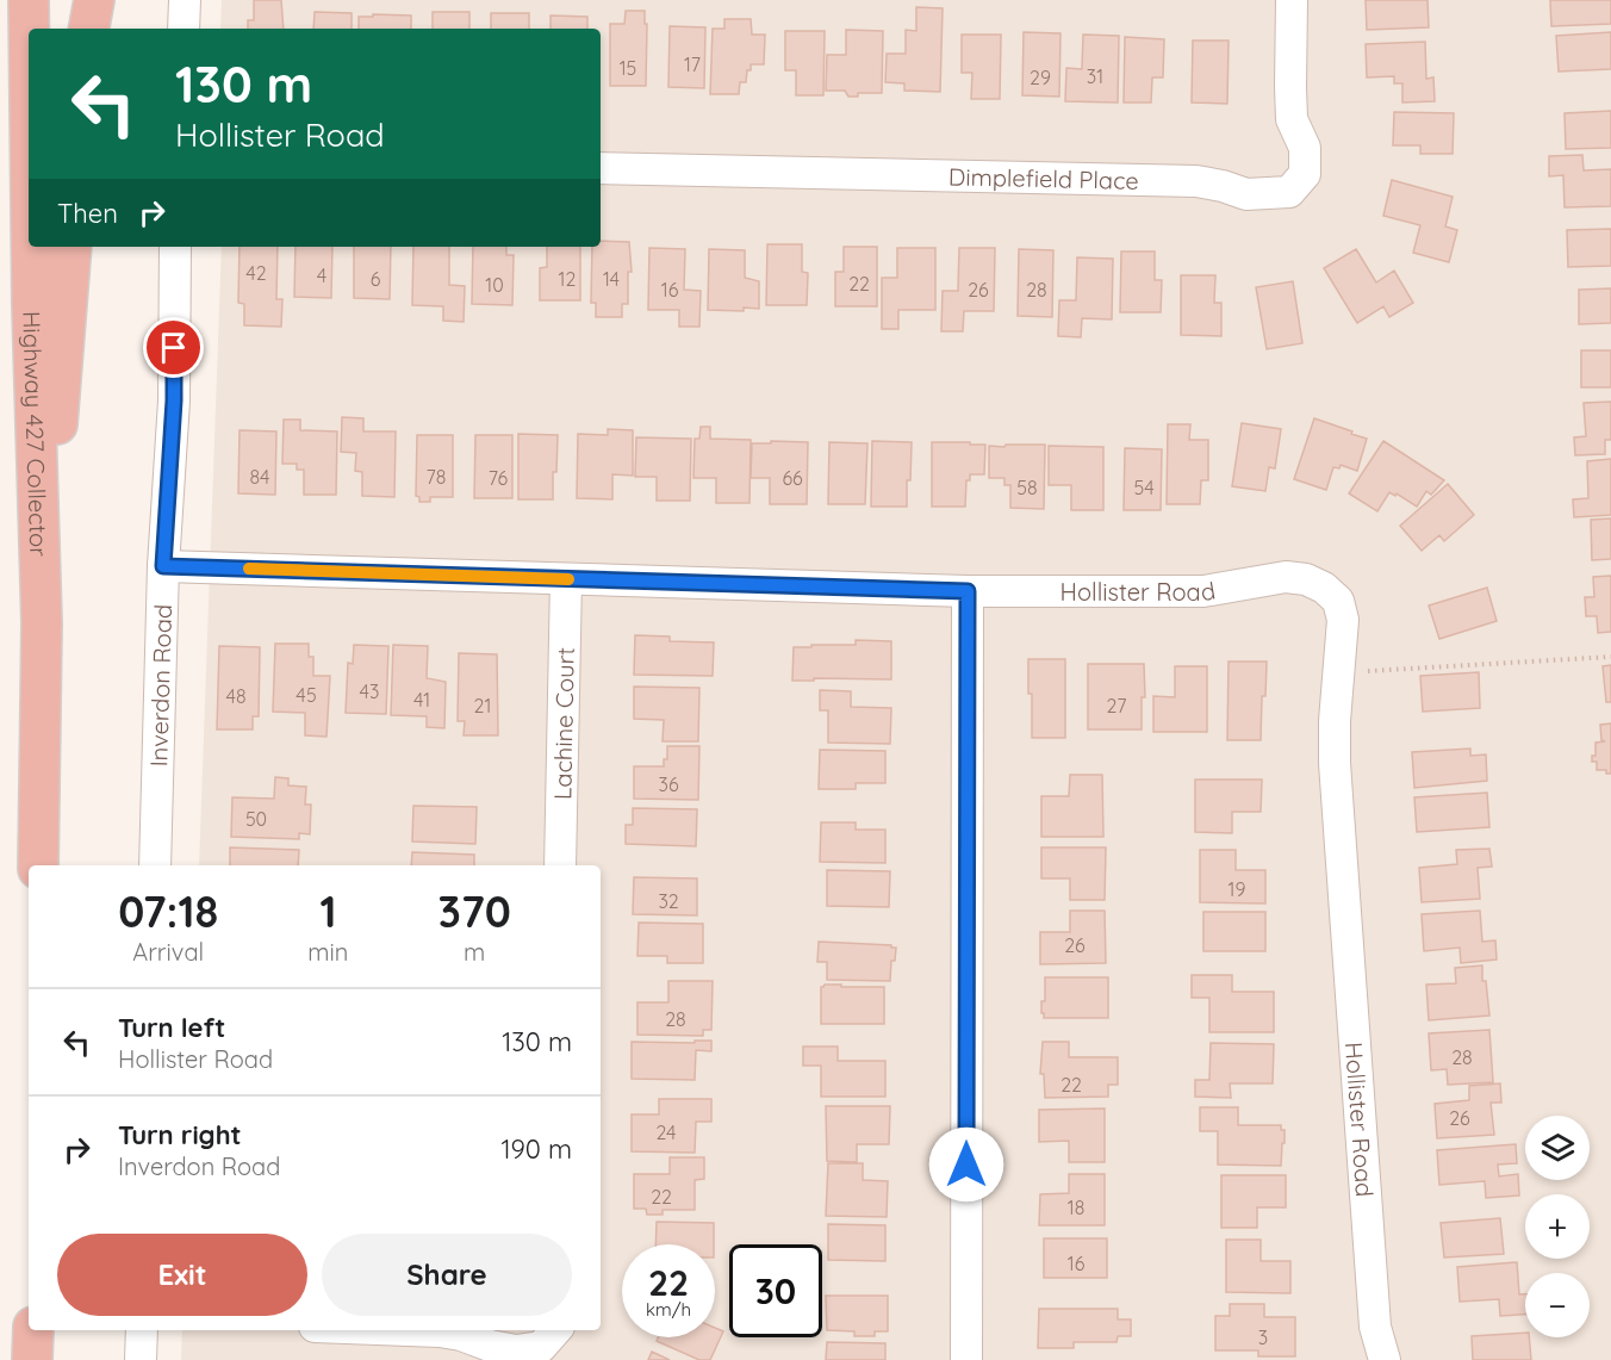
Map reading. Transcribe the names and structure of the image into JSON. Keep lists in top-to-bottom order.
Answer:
{
  "streets": {
    "highway": ["Highway 427 Collector"],
    "street": [
      "Dimplefield Place",
      "Hollister Road",
      "Inverdon Road",
      "Lachine Court"
    ]
  },
  "crossings": [
    ["Hollister Road", "Inverdon Road"],
    ["Hollister Road", "Lachine Court"]
  ],
  "house_numbers": [
    "17",
    "15",
    "31",
    "29",
    "42",
    "4",
    "6",
    "12",
    "14",
    "22",
    "10",
    "16",
    "26",
    "28",
    "84",
    "78",
    "76",
    "66",
    "58",
    "54",
    "43",
    "45",
    "48",
    "41",
    "21",
    "27",
    "36",
    "50",
    "19",
    "32",
    "26",
    "28",
    "28",
    "22",
    "26",
    "24",
    "22",
    "18",
    "16",
    "3"
  ],
  "page": {
    "turn": ["130 m", "Hollister Road"],
    "then": "Then",
    "eta": [
      "07:18",
      "Arrival",
      "1",
      "min",
      "370",
      "m"
    ],
    "list": [
      {
        "name": "Turn left",
        "note": "Hollister Road",
        "value": "130 m"
      },
      {
        "name": "Turn right",
        "note": "Inverdon Road",
        "value": "190 m"
      }
    ],
    "map_buttons": ["+", "−"],
    "buttons": ["Exit", "Share"],
    "speed": "22 km/h",
    "limit": "30"
  }
}
